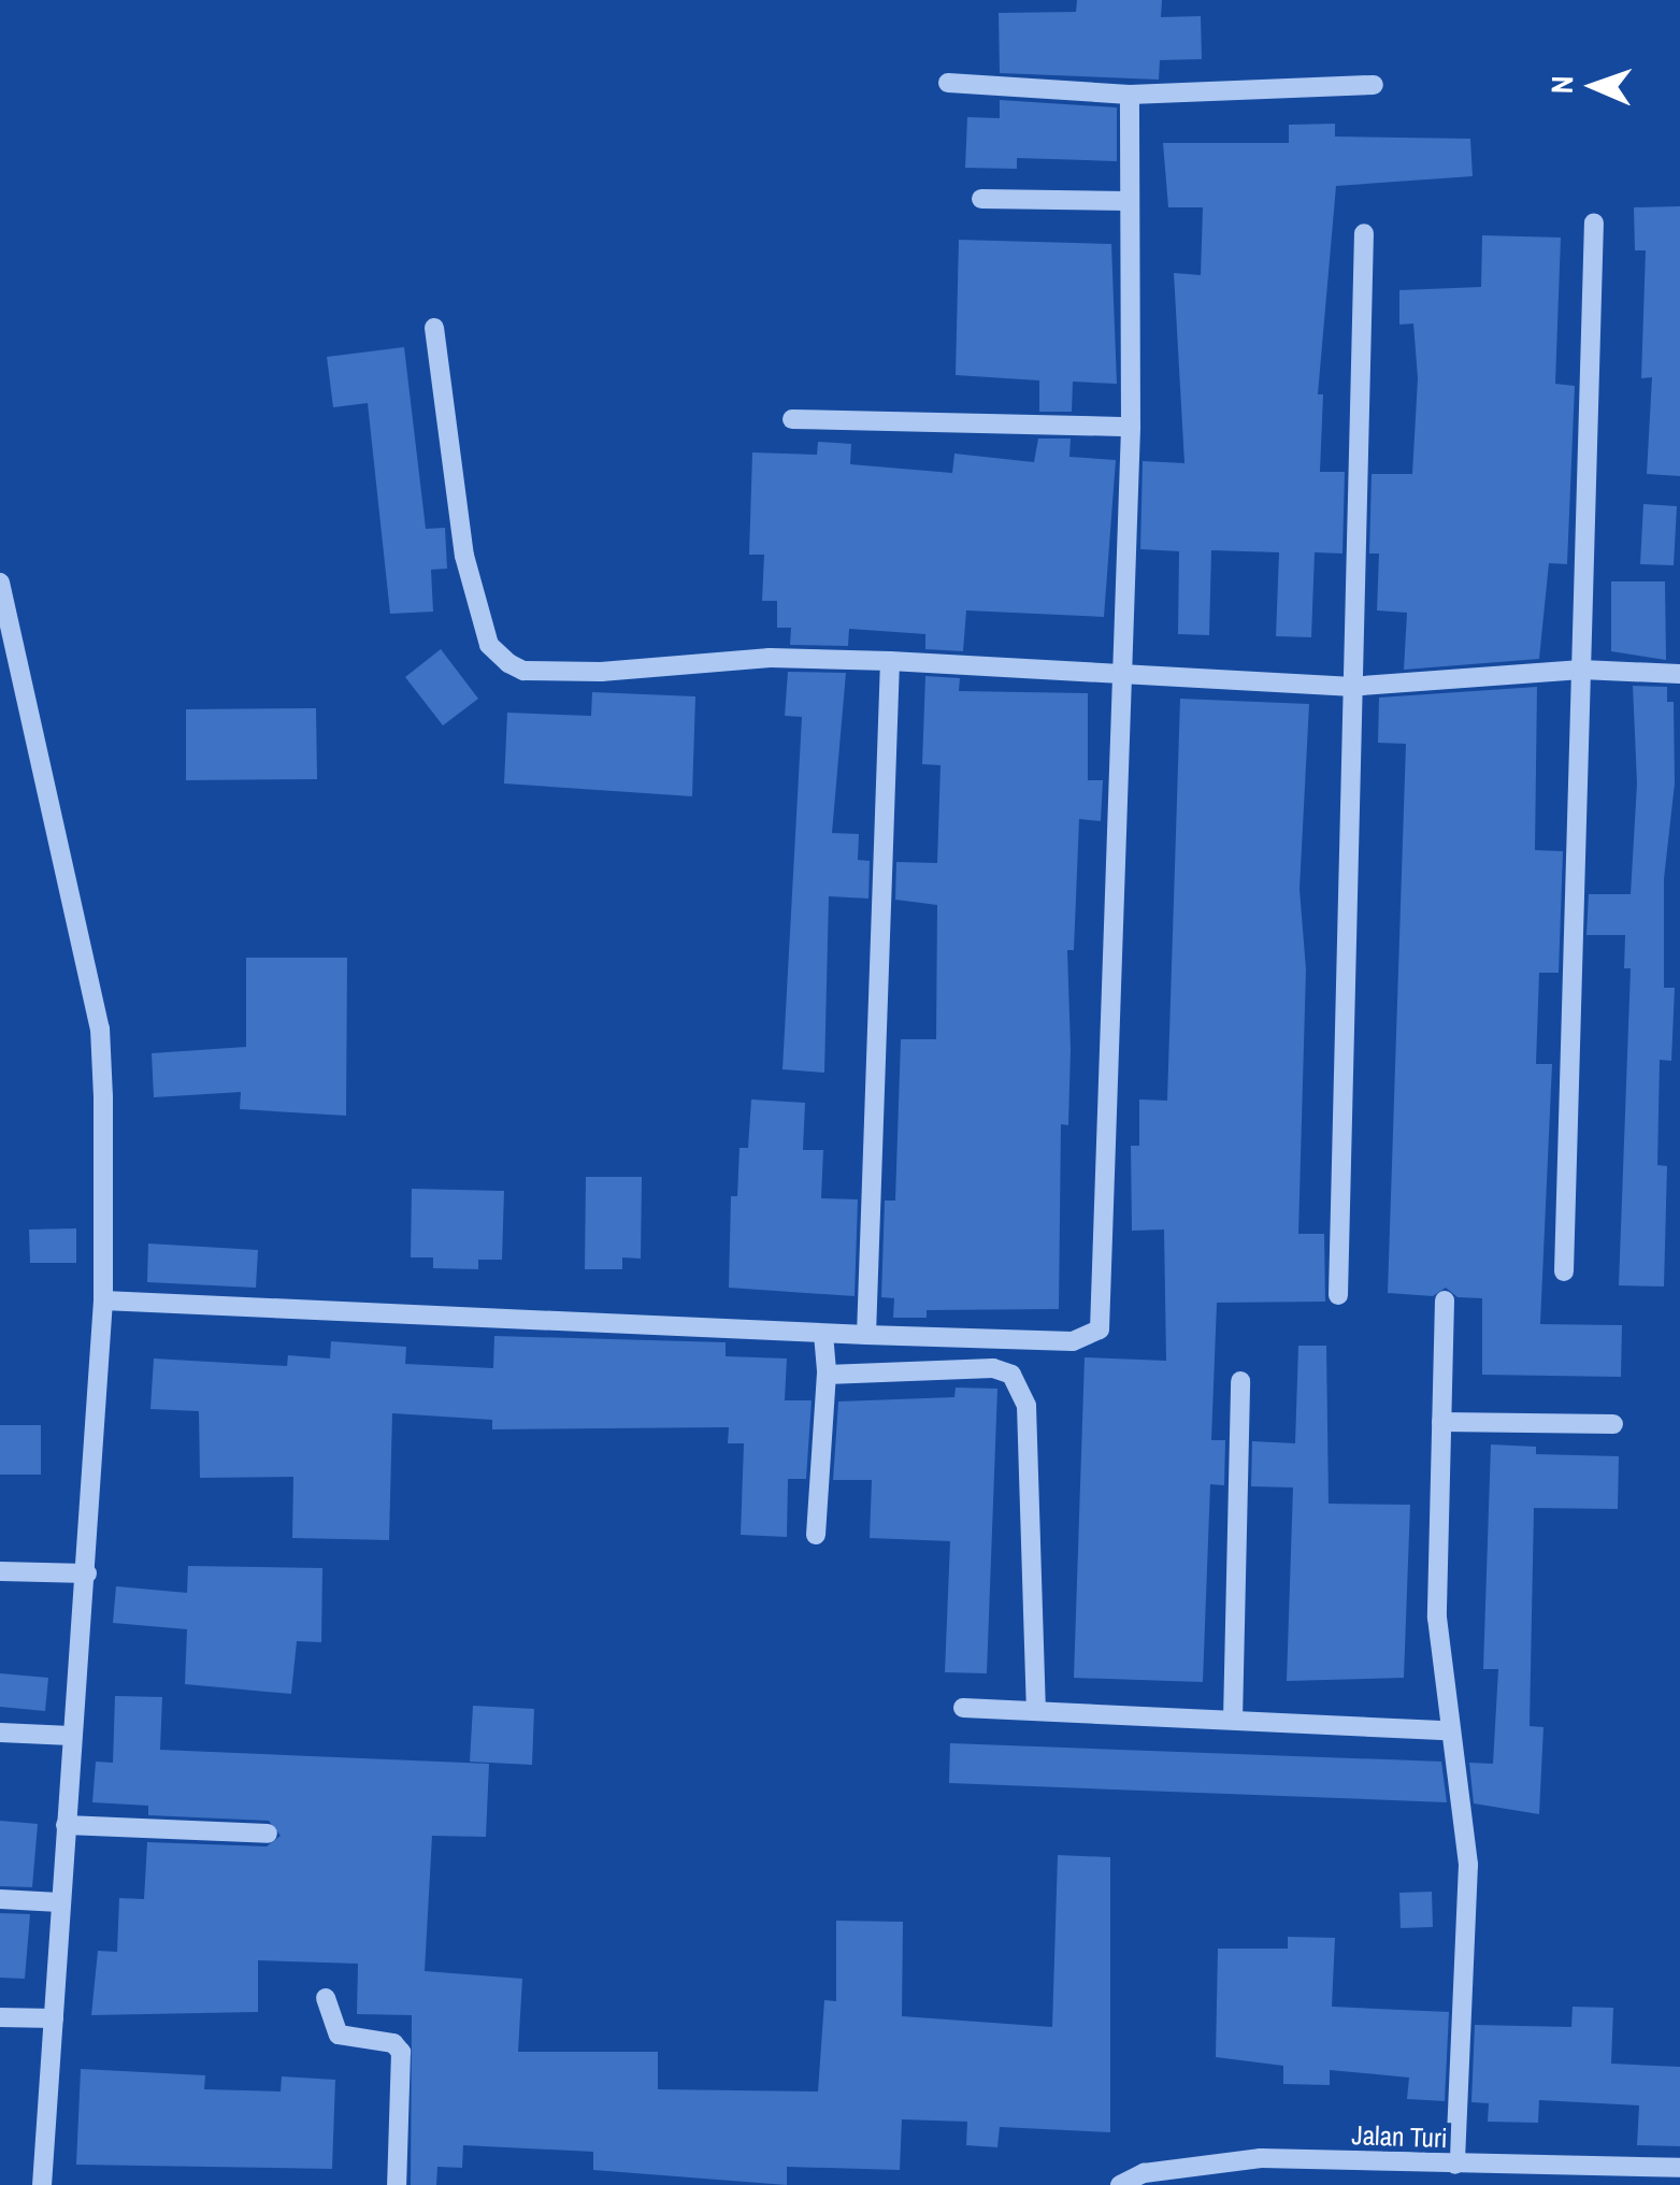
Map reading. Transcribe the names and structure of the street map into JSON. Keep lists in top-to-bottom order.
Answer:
{
  "streets": {
    "street": ["Jalan Turi"]
  },
  "north": "left"
}
